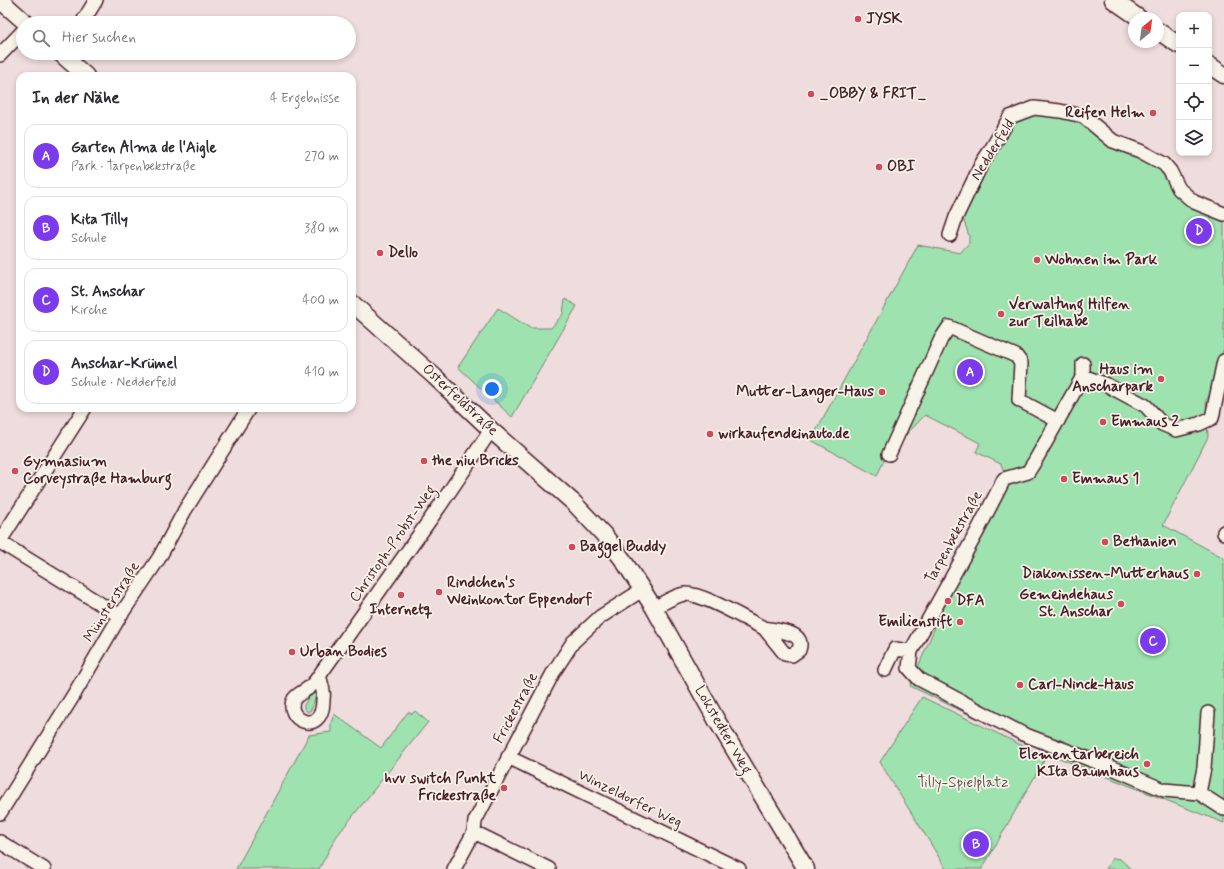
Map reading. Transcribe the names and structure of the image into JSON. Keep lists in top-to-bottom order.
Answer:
{
  "streets": {
    "main road": ["Osterfeldstraße", "Lokstedter Weg"],
    "street": [
      "Nedderfeld",
      "Tarpenbekstraße",
      "Christoph-Probst-Weg",
      "Münsterstraße",
      "Frickestraße",
      "Winzeldorfer Weg"
    ]
  },
  "crossings": [
    ["Osterfeldstraße", "Christoph-Probst-Weg"],
    ["Osterfeldstraße", "Frickestraße"],
    ["Osterfeldstraße", "Lokstedter Weg"],
    ["Frickestraße", "Lokstedter Weg"],
    ["Frickestraße", "Winzeldorfer Weg"]
  ],
  "parks": ["Tilly-Spielplatz"],
  "places": [
    "JYSK",
    "_OBBY & FRIT_",
    "Reifen Helm",
    "OBI",
    "Dello",
    "Wohnen im Park",
    "Verwaltung Hilfen zur Teilhabe",
    "Haus im Anscharpark",
    "Mutter-Langer-Haus",
    "Emmaus 2",
    "wirkaufendeinauto.de",
    "the niu Bricks",
    "Gymnasium Corveystraße Hamburg",
    "Emmaus 1",
    "Bethanien",
    "Baggel Buddy",
    "Diakonissen-Mutterhaus",
    "Rindchen's Weinkontor Eppendorf",
    "Internetq",
    "DFA",
    "Gemeindehaus St. Anschar",
    "Emilienstift",
    "Urban Bodies",
    "Carl-Ninck-Haus",
    "Elementarbereich KIta Baumhaus",
    "hvv switch Punkt Frickestraße"
  ],
  "north": "top right",
  "page": {
    "map_buttons": ["+", "−"],
    "search": "Hier suchen",
    "heading": ["In der Nähe", "4 Ergebnisse"],
    "list": [
      {
        "mark": "A",
        "name": "Garten Alma de l'Aigle",
        "note": "Park · Tarpenbekstraße",
        "value": "270 m"
      },
      {
        "mark": "B",
        "name": "Kita Tilly",
        "note": "Schule",
        "value": "380 m"
      },
      {
        "mark": "C",
        "name": "St. Anschar",
        "note": "Kirche",
        "value": "400 m"
      },
      {
        "mark": "D",
        "name": "Anschar-Krümel",
        "note": "Schule · Nedderfeld",
        "value": "410 m"
      }
    ],
    "pins": [
      "D",
      "A",
      "C",
      "B"
    ]
  }
}
